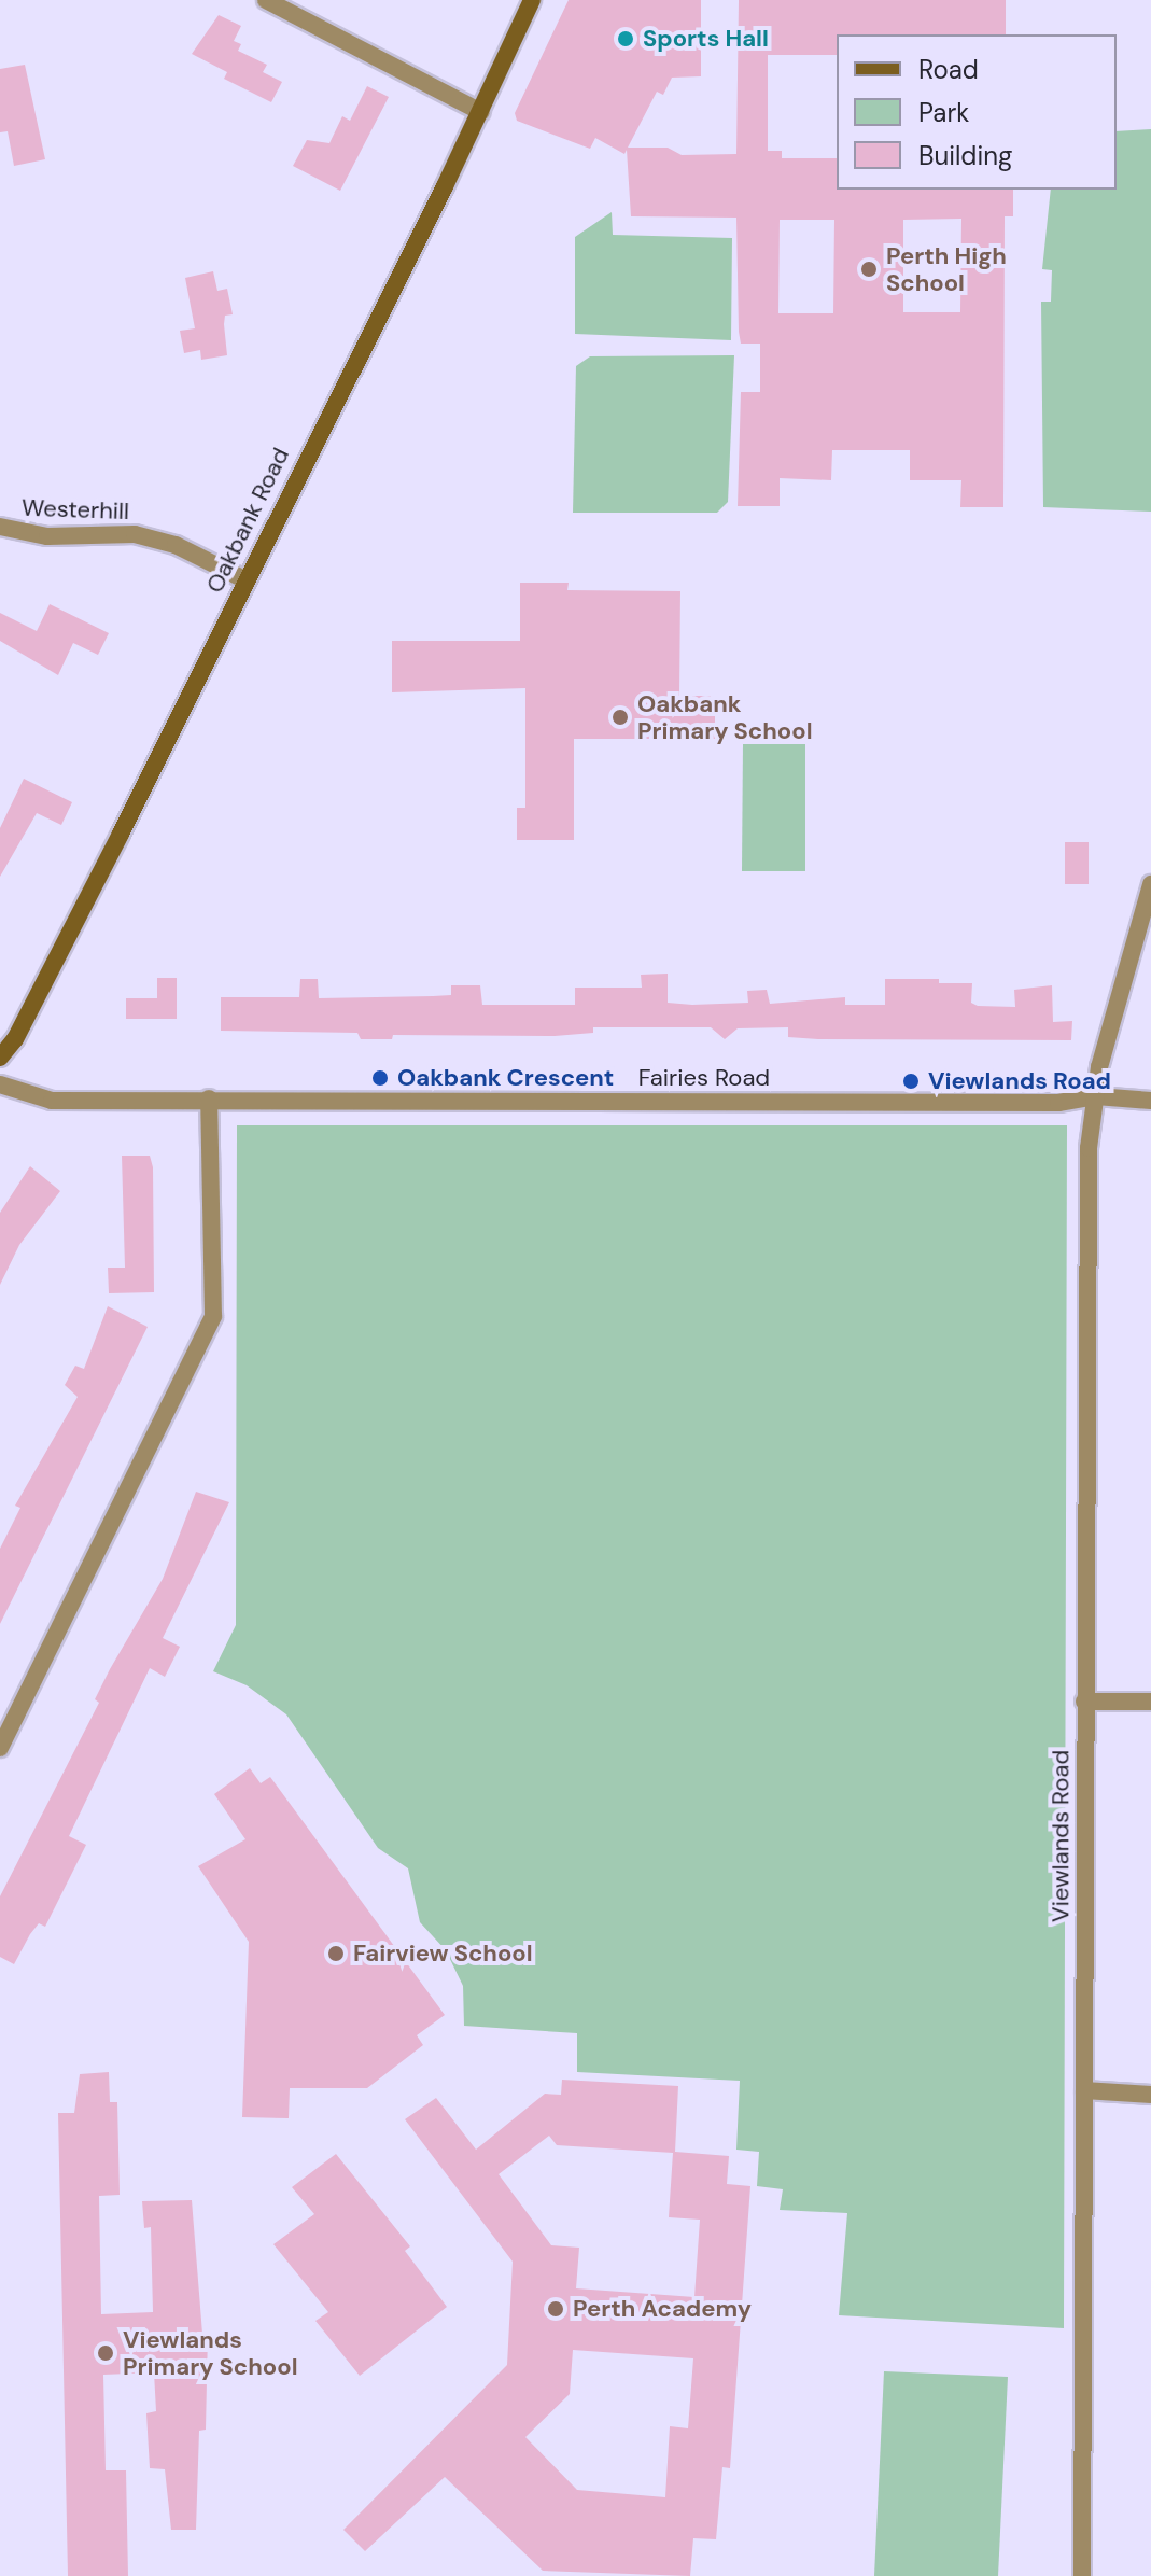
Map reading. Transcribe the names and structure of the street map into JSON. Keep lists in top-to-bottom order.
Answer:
{
  "streets": {
    "street": [
      "Westerhill",
      "Oakbank Road",
      "Fairies Road",
      "Viewlands Road"
    ]
  },
  "crossings": [
    ["Westerhill", "Oakbank Road"],
    ["Fairies Road", "Viewlands Road"]
  ],
  "places": [
    "Sports Hall",
    "Perth High School",
    "Oakbank Primary School",
    "Oakbank Crescent",
    "Viewlands Road",
    "Fairview School",
    "Perth Academy",
    "Viewlands Primary School"
  ],
  "legend": ["Road", "Park", "Building"]
}
